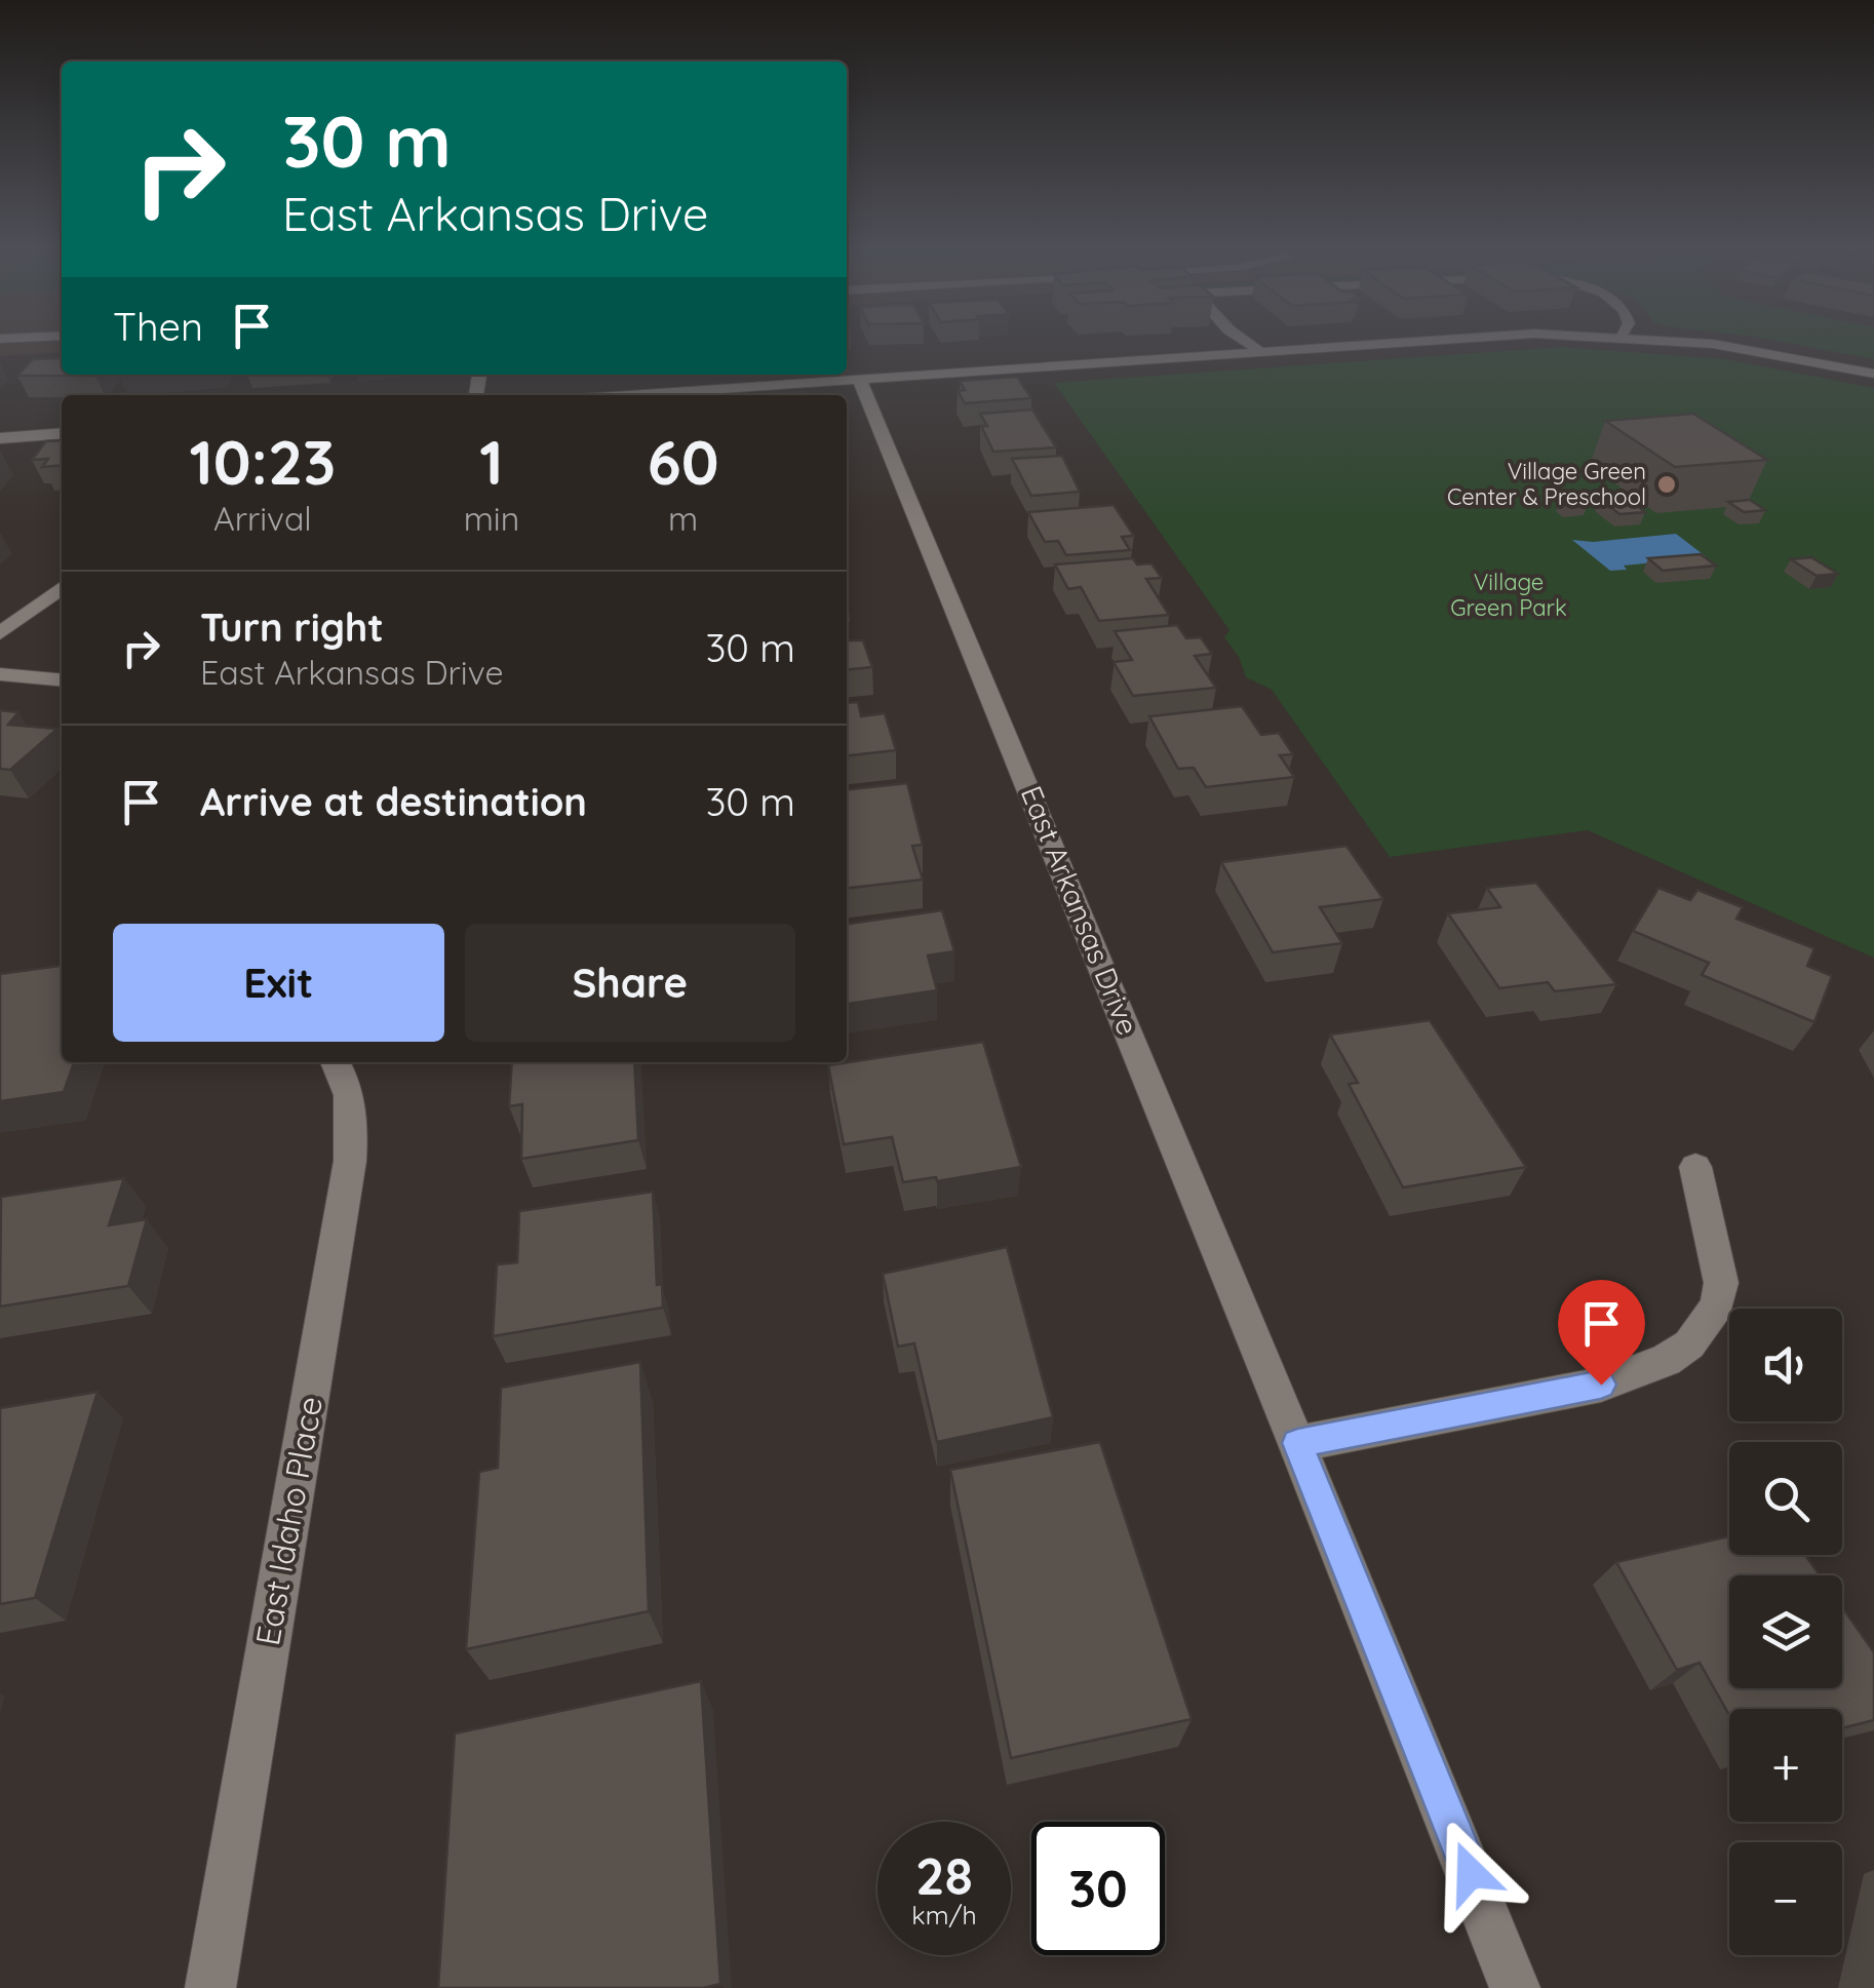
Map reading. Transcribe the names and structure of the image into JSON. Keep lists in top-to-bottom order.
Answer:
{
  "streets": {
    "street": ["East Arkansas Drive", "East Idaho Place"]
  },
  "parks": ["Village Green Park"],
  "places": ["Village Green Center & Preschool"],
  "page": {
    "turn": ["30 m", "East Arkansas Drive"],
    "then": "Then",
    "eta": [
      "10:23",
      "Arrival",
      "1",
      "min",
      "60",
      "m"
    ],
    "list": [
      {
        "name": "Turn right",
        "note": "East Arkansas Drive",
        "value": "30 m"
      },
      {
        "name": "Arrive at destination",
        "value": "30 m"
      }
    ],
    "buttons": ["Exit", "Share"],
    "map_buttons": ["+", "−"],
    "speed": "28 km/h",
    "limit": "30"
  }
}
